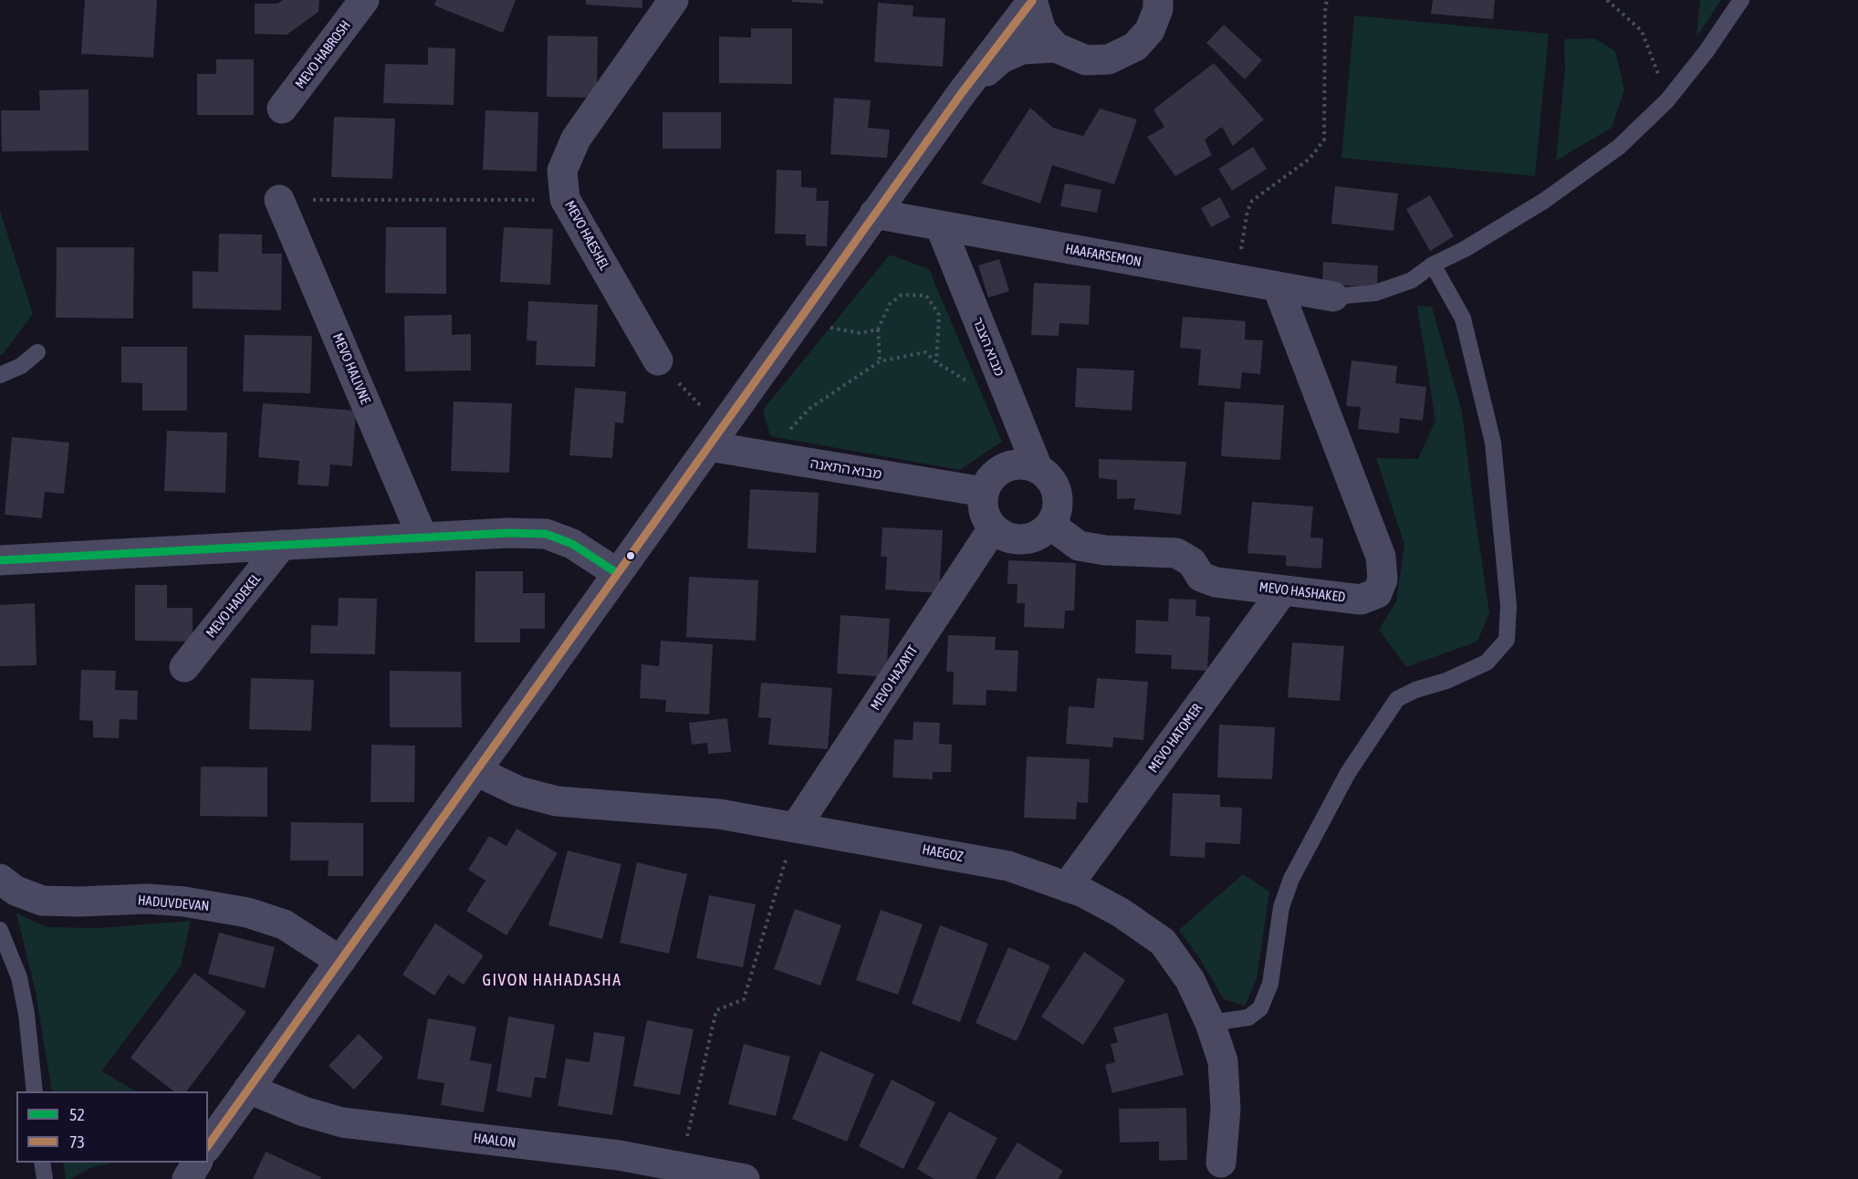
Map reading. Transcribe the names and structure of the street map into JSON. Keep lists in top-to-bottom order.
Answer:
{
  "streets": {
    "street": [
      "MEVO HABROSH",
      "MEVO HAESHEL",
      "HAAFARSEMON",
      "מבוא הצבר",
      "MEVO HALIVNE",
      "מבוא התאנה",
      "MEVO HASHAKED",
      "MEVO HADEKEL",
      "MEVO HAZAYIT",
      "MEVO HATOMER",
      "HAEGOZ",
      "HADUVDEVAN",
      "HAALON"
    ]
  },
  "crossings": [
    ["HAAFARSEMON", "מבוא הצבר"],
    ["HAAFARSEMON", "MEVO HASHAKED"],
    ["מבוא הצבר", "מבוא התאנה"],
    ["מבוא הצבר", "MEVO HASHAKED"],
    ["מבוא הצבר", "MEVO HAZAYIT"],
    ["מבוא התאנה", "MEVO HASHAKED"],
    ["מבוא התאנה", "MEVO HAZAYIT"],
    ["MEVO HASHAKED", "MEVO HAZAYIT"],
    ["MEVO HASHAKED", "MEVO HATOMER"],
    ["MEVO HAZAYIT", "HAEGOZ"],
    ["MEVO HATOMER", "HAEGOZ"]
  ],
  "districts": ["GIVON HAHADASHA"],
  "lines": ["transit line 73", "transit line 52"],
  "legend": ["52", "73"]
}
